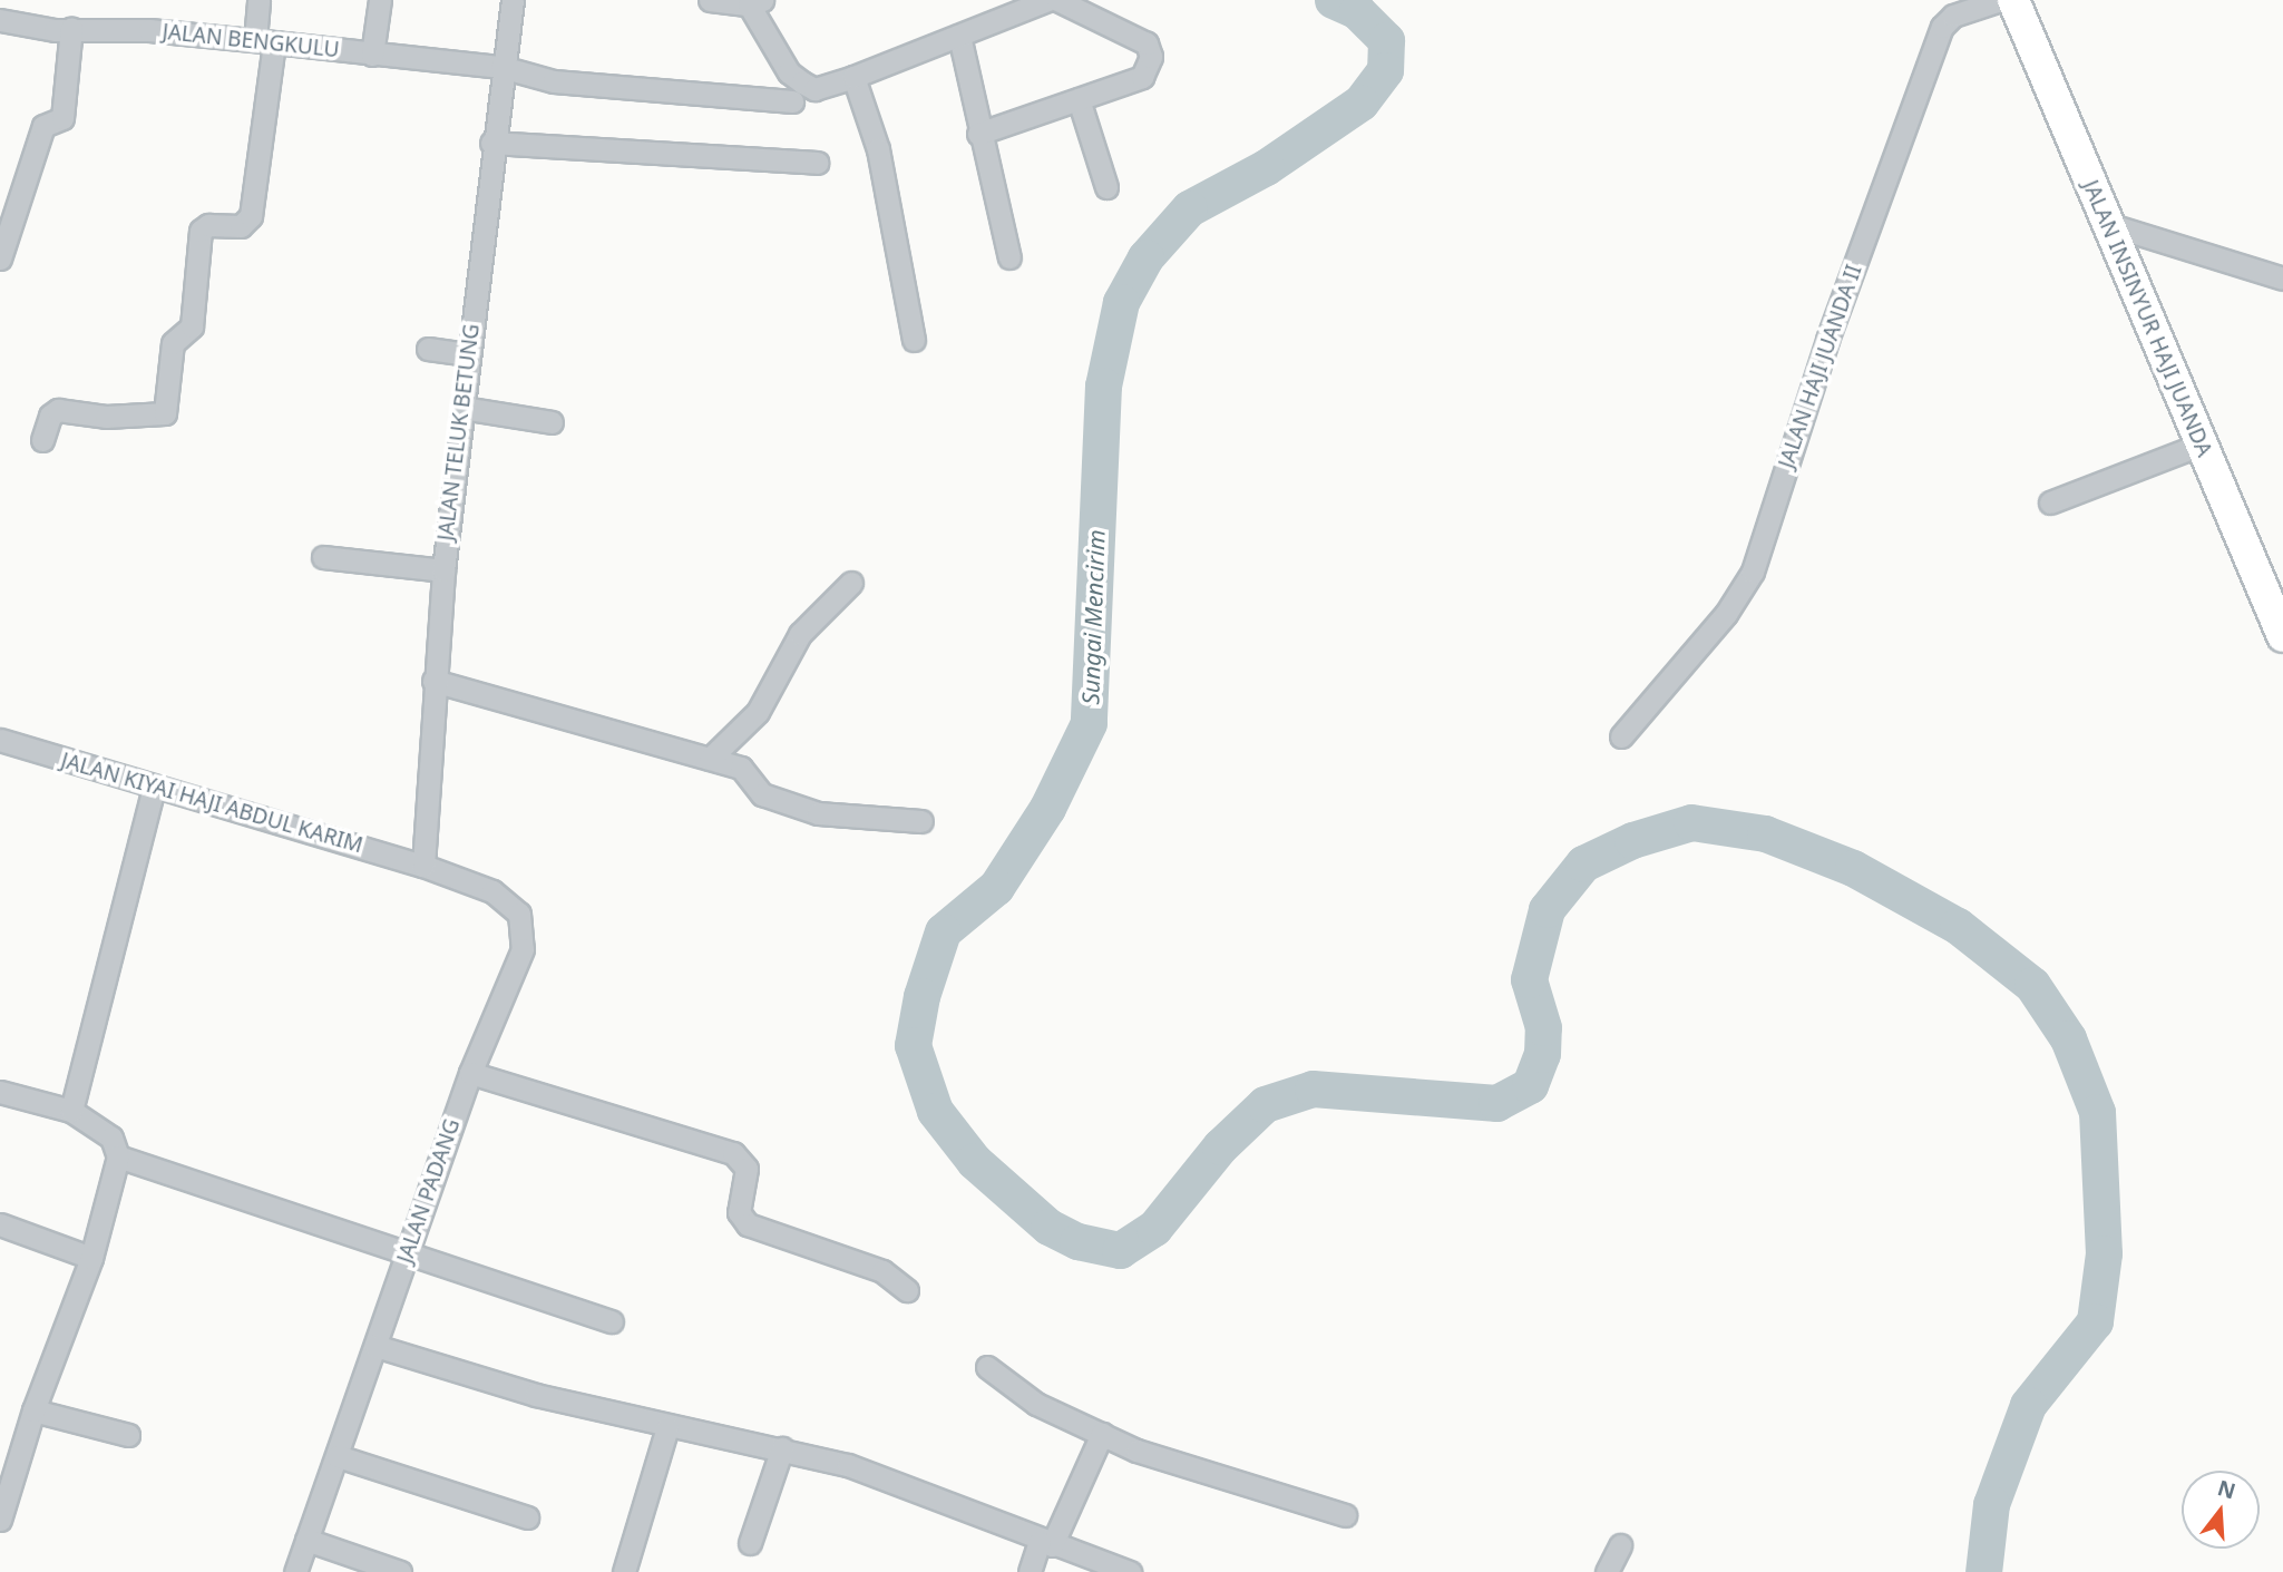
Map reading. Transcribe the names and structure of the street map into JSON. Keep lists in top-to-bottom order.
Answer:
{
  "streets": {
    "street": [
      "JALAN BENGKULU",
      "JALAN INSINYUR HAJI JUANDA",
      "JALAN HAJI JUANDA II",
      "JALAN TELUK BETUNG",
      "JALAN KIYAI HAJI ABDUL KARIM",
      "JALAN PADANG"
    ]
  },
  "crossings": [
    ["JALAN BENGKULU", "JALAN TELUK BETUNG"],
    ["JALAN TELUK BETUNG", "JALAN KIYAI HAJI ABDUL KARIM"],
    ["JALAN TELUK BETUNG", "JALAN PADANG"],
    ["JALAN KIYAI HAJI ABDUL KARIM", "JALAN PADANG"]
  ],
  "water": ["Sungai Mencirim"],
  "north": "top"
}
